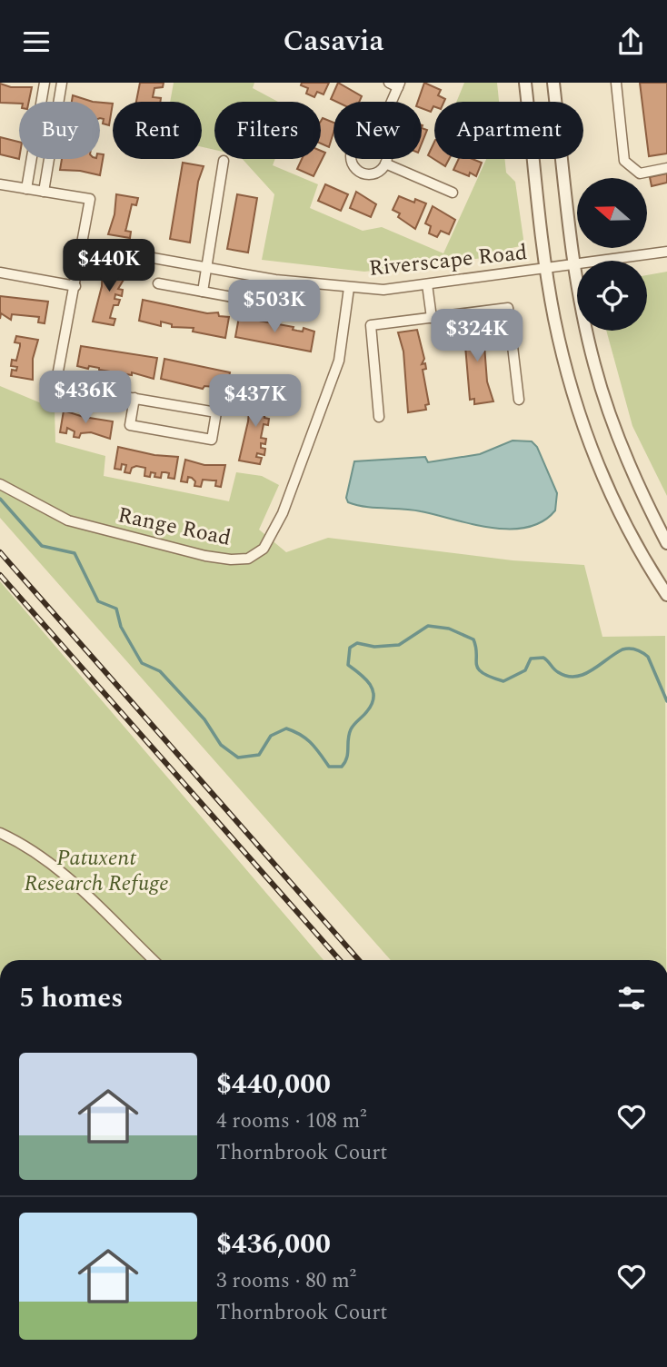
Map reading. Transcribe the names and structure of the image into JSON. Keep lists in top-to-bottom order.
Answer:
{
  "streets": {
    "street": ["Riverscape Road", "Range Road"]
  },
  "crossings": [
    ["Riverscape Road", "Range Road"]
  ],
  "parks": ["Patuxent Research Refuge"],
  "north": "left",
  "page": {
    "header": "Casavia",
    "chip": [
      "Buy",
      "Rent",
      "Filters",
      "New",
      "Apartment"
    ],
    "price": [
      "$440K",
      "$503K",
      "$324K",
      "$436K",
      "$437K"
    ],
    "heading": "5 homes",
    "list": [
      {
        "name": "$440,000",
        "note": "4 rooms · 108 m² · Thornbrook Court"
      },
      {
        "name": "$436,000",
        "note": "3 rooms · 80 m² · Thornbrook Court"
      }
    ]
  }
}
